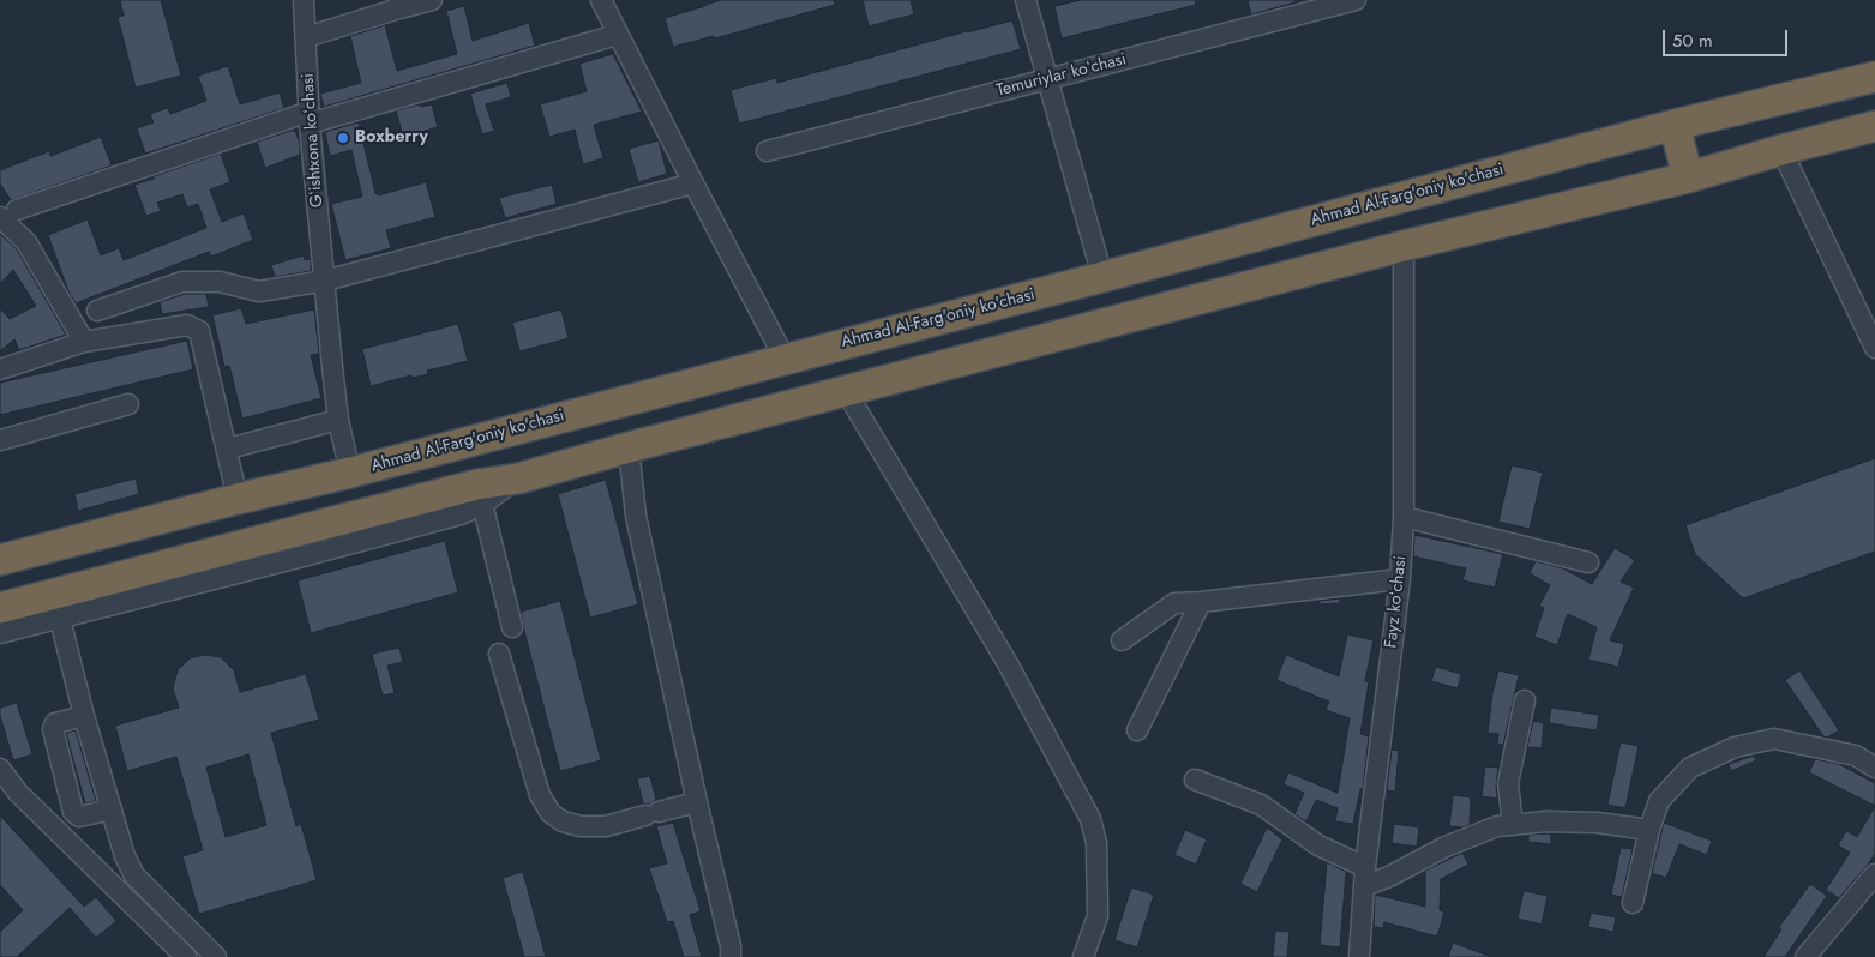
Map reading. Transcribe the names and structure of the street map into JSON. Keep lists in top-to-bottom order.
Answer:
{
  "streets": {
    "highway": ["Ahmad Al-Farg'oniy ko'chasi"],
    "street": ["Temuriylar koʻchasi", "Gʻishtxona koʻchasi", "Fayz koʻchasi"]
  },
  "crossings": [
    ["Gʻishtxona koʻchasi", "Ahmad Al-Farg'oniy ko'chasi"]
  ],
  "places": ["Boxberry"],
  "scale_bar": "50 m"
}
